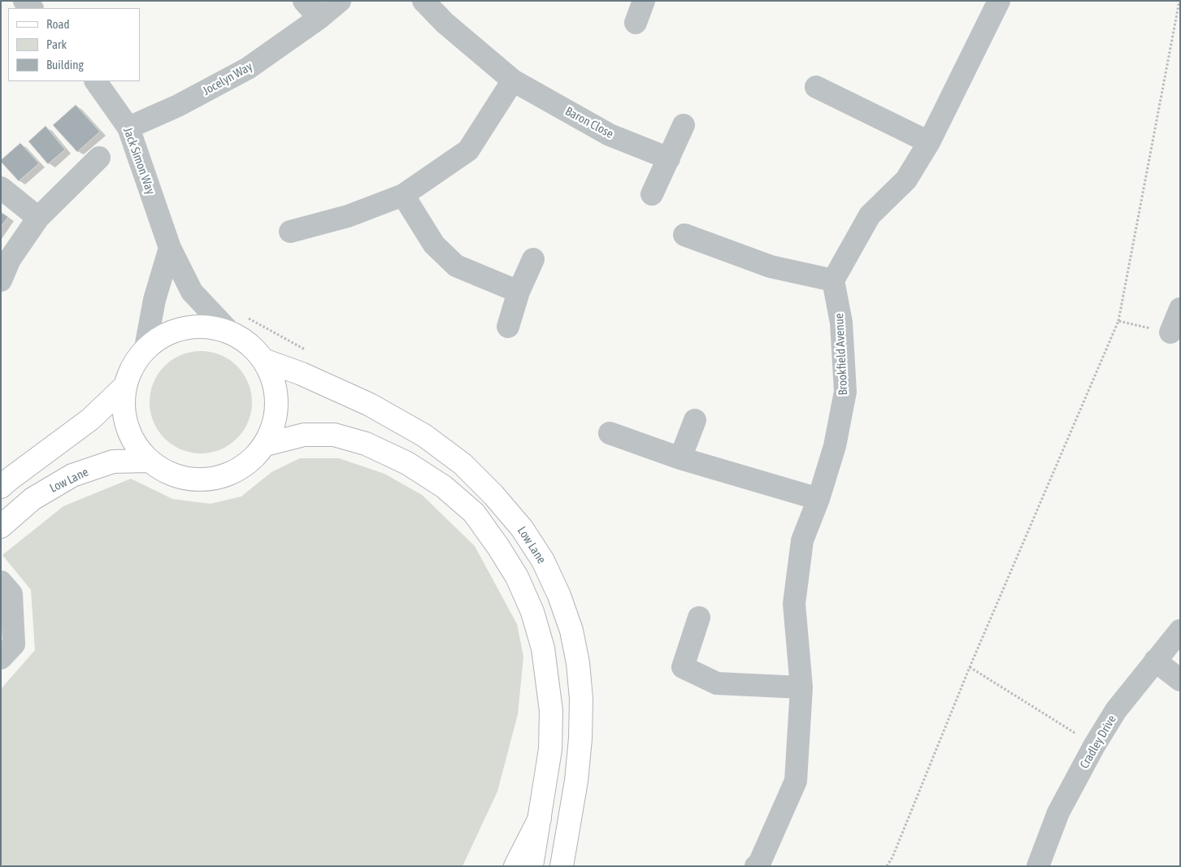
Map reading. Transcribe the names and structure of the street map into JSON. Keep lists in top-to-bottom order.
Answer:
{
  "streets": {
    "main road": ["Low Lane"],
    "street": [
      "Jocelyn Way",
      "Baron Close",
      "Jack Simon Way",
      "Brookfield Avenue",
      "Cradley Drive"
    ]
  },
  "crossings": [
    ["Jocelyn Way", "Jack Simon Way"]
  ],
  "legend": ["Road", "Park", "Building"]
}
